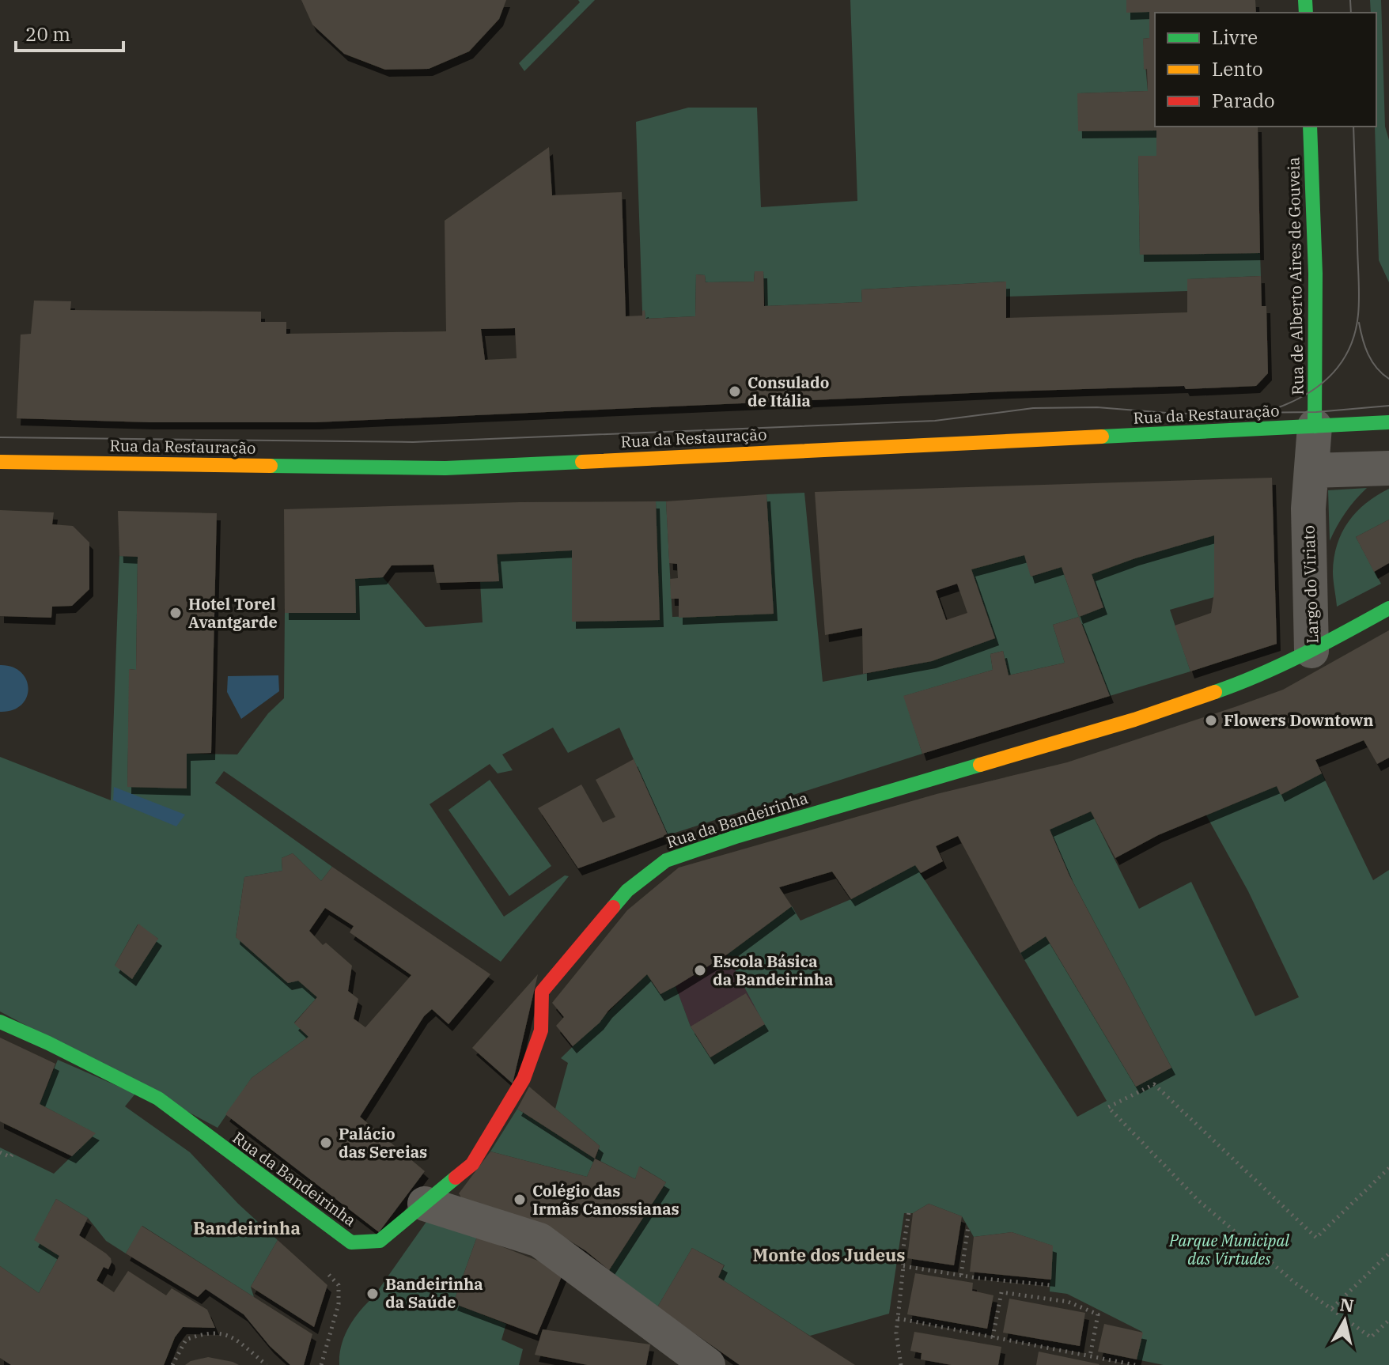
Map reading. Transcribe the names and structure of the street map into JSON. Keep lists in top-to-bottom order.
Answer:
{
  "streets": {
    "main road": [
      "Rua de Alberto Aires de Gouveia",
      "Rua da Restauração",
      "Largo do Viriato",
      "Rua da Bandeirinha"
    ]
  },
  "crossings": [
    ["Rua de Alberto Aires de Gouveia", "Rua da Restauração"],
    ["Rua de Alberto Aires de Gouveia", "Largo do Viriato"],
    ["Rua da Restauração", "Largo do Viriato"],
    ["Largo do Viriato", "Rua da Bandeirinha"]
  ],
  "districts": ["Bandeirinha", "Monte dos Judeus"],
  "parks": ["Parque Municipal das Virtudes"],
  "places": [
    "Consulado de Itália",
    "Hotel Torel Avantgarde",
    "Flowers Downtown",
    "Escola Básica da Bandeirinha",
    "Palácio das Sereias",
    "Colégio das Irmãs Canossianas",
    "Bandeirinha da Saúde"
  ],
  "legend": ["Livre", "Lento", "Parado"],
  "scale_bar": "20 m",
  "north": "top"
}
